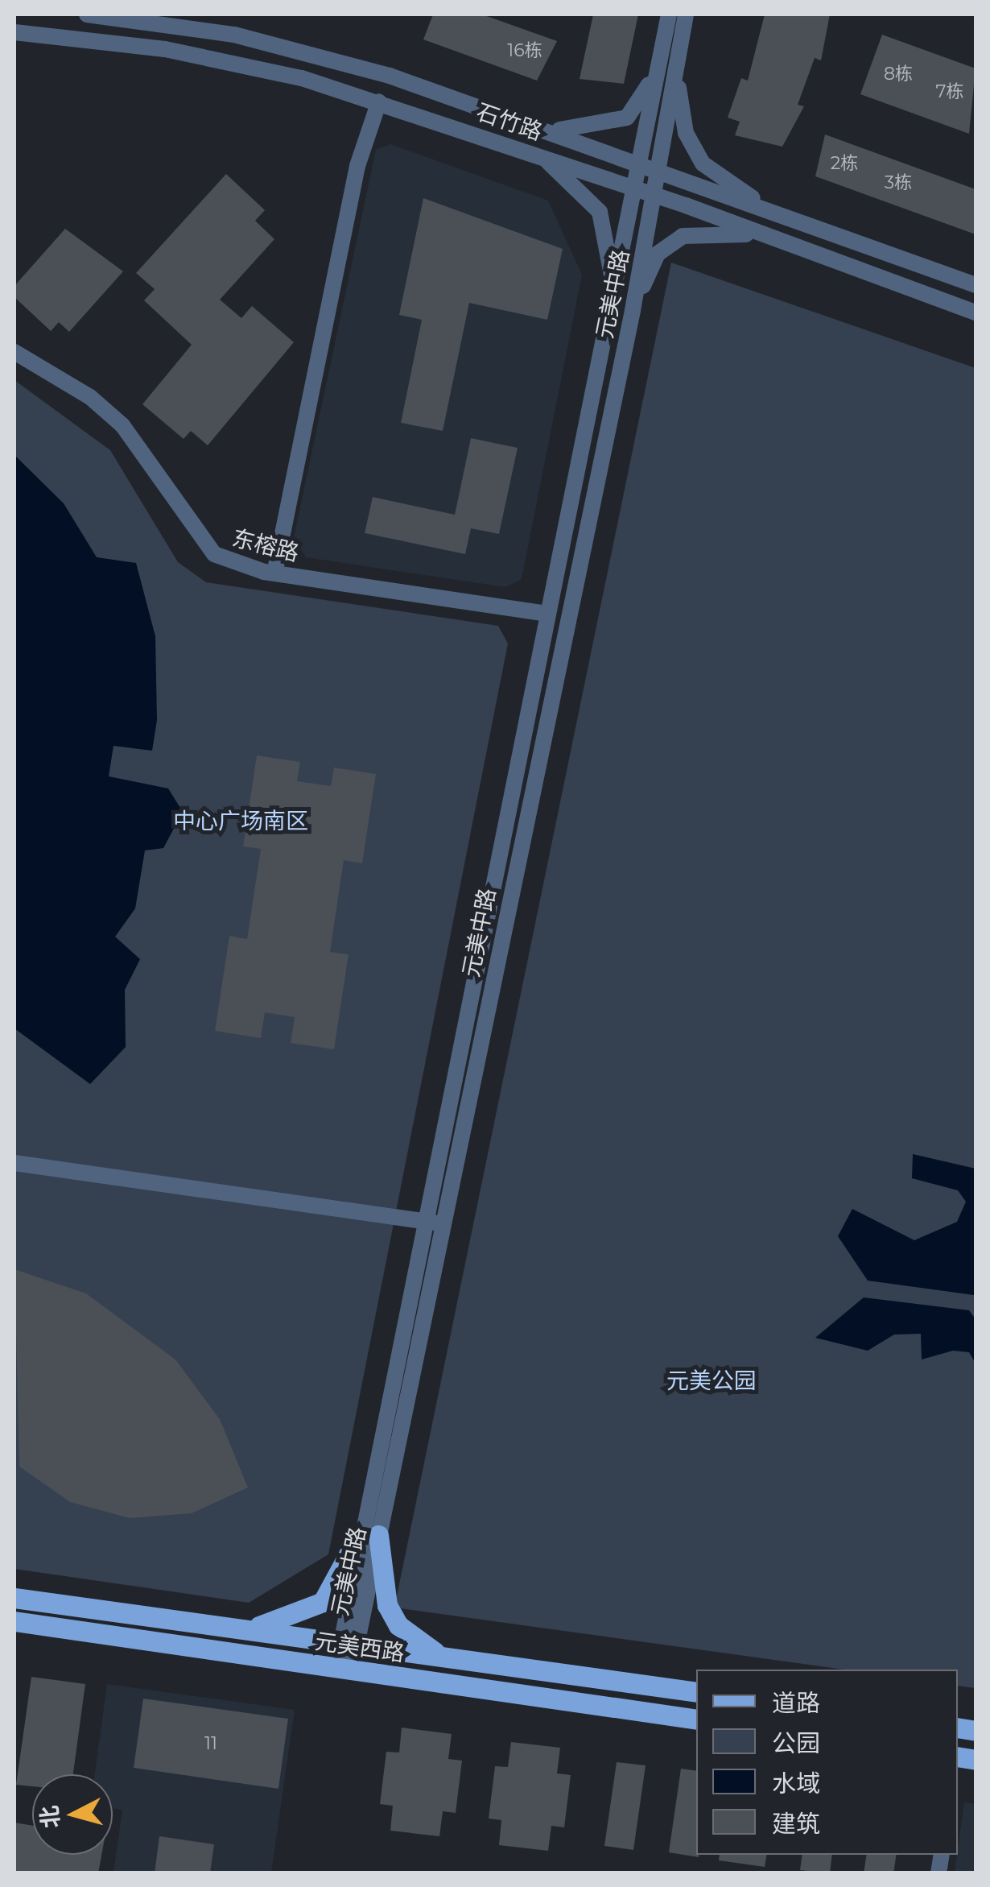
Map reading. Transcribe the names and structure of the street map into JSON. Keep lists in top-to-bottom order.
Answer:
{
  "streets": {
    "main road": ["元美西路"],
    "street": ["石竹路", "元美中路", "东榕路"]
  },
  "crossings": [
    ["石竹路", "元美中路"],
    ["元美中路", "东榕路"],
    ["元美中路", "元美西路"]
  ],
  "parks": ["中心广场南区", "元美公园"],
  "house_numbers": [
    "16栋",
    "8栋",
    "7栋",
    "2栋",
    "3栋",
    "11"
  ],
  "legend": [
    "道路",
    "公园",
    "水域",
    "建筑"
  ],
  "north": "left"
}
